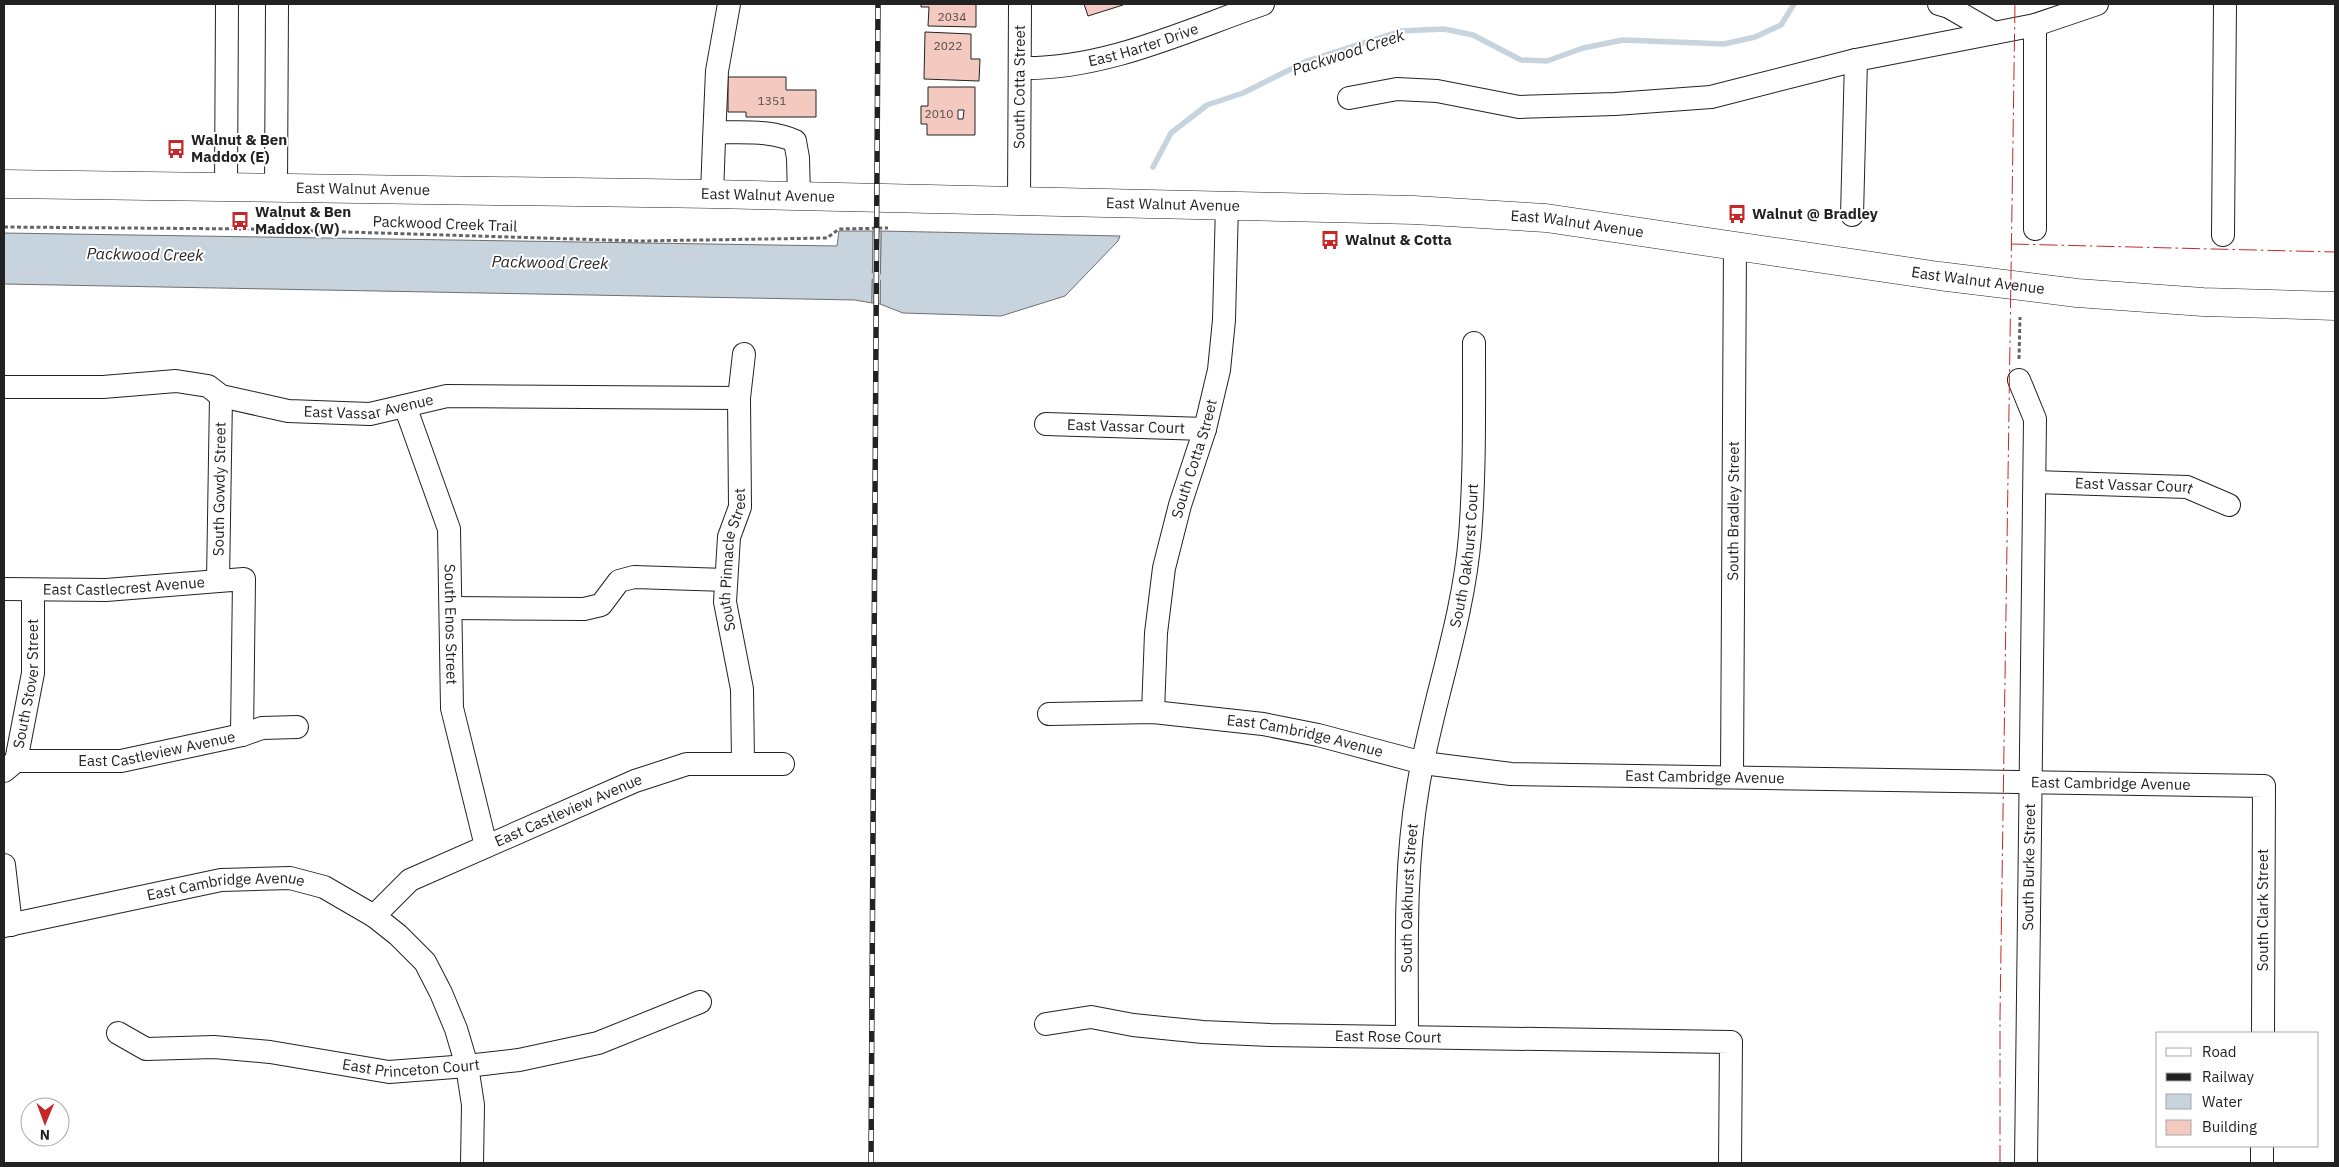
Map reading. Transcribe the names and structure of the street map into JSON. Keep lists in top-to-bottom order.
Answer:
{
  "streets": {
    "main road": ["East Walnut Avenue"],
    "street": [
      "East Harter Drive",
      "South Cotta Street",
      "East Vassar Avenue",
      "East Vassar Court",
      "South Gowdy Street",
      "South Bradley Street",
      "South Oakhurst Court",
      "South Pinnacle Street",
      "East Castlecrest Avenue",
      "South Enos Street",
      "South Stover Street",
      "East Cambridge Avenue",
      "East Castleview Avenue",
      "South Burke Street",
      "South Oakhurst Street",
      "South Clark Street",
      "East Rose Court",
      "East Princeton Court"
    ],
    "path": ["Packwood Creek Trail"]
  },
  "crossings": [
    ["East Harter Drive", "South Cotta Street"],
    ["South Cotta Street", "East Walnut Avenue"],
    ["South Cotta Street", "East Vassar Court"],
    ["South Cotta Street", "East Cambridge Avenue"],
    ["East Walnut Avenue", "South Bradley Street"],
    ["East Vassar Avenue", "South Gowdy Street"],
    ["East Vassar Avenue", "South Pinnacle Street"],
    ["East Vassar Avenue", "South Enos Street"],
    ["East Vassar Court", "South Burke Street"],
    ["South Gowdy Street", "East Castlecrest Avenue"],
    ["South Bradley Street", "East Cambridge Avenue"],
    ["South Oakhurst Court", "East Cambridge Avenue"],
    ["South Oakhurst Court", "South Oakhurst Street"],
    ["South Pinnacle Street", "East Castleview Avenue"],
    ["East Castlecrest Avenue", "South Stover Street"],
    ["East Castlecrest Avenue", "East Castleview Avenue"],
    ["South Enos Street", "East Castleview Avenue"],
    ["South Stover Street", "East Castleview Avenue"],
    ["East Cambridge Avenue", "East Castleview Avenue"],
    ["East Cambridge Avenue", "South Burke Street"],
    ["East Cambridge Avenue", "South Oakhurst Street"],
    ["East Cambridge Avenue", "South Clark Street"],
    ["East Cambridge Avenue", "East Princeton Court"],
    ["South Oakhurst Street", "East Rose Court"]
  ],
  "water": ["Packwood Creek"],
  "places": {
    "bus stop": [
      "Walnut & Ben Maddox (E)",
      "Walnut @ Bradley",
      "Walnut & Ben Maddox (W)",
      "Walnut & Cotta"
    ]
  },
  "house_numbers": [
    "2034",
    "2022",
    "1351",
    "2010"
  ],
  "legend": [
    "Road",
    "Railway",
    "Water",
    "Building"
  ],
  "north": "bottom"
}
